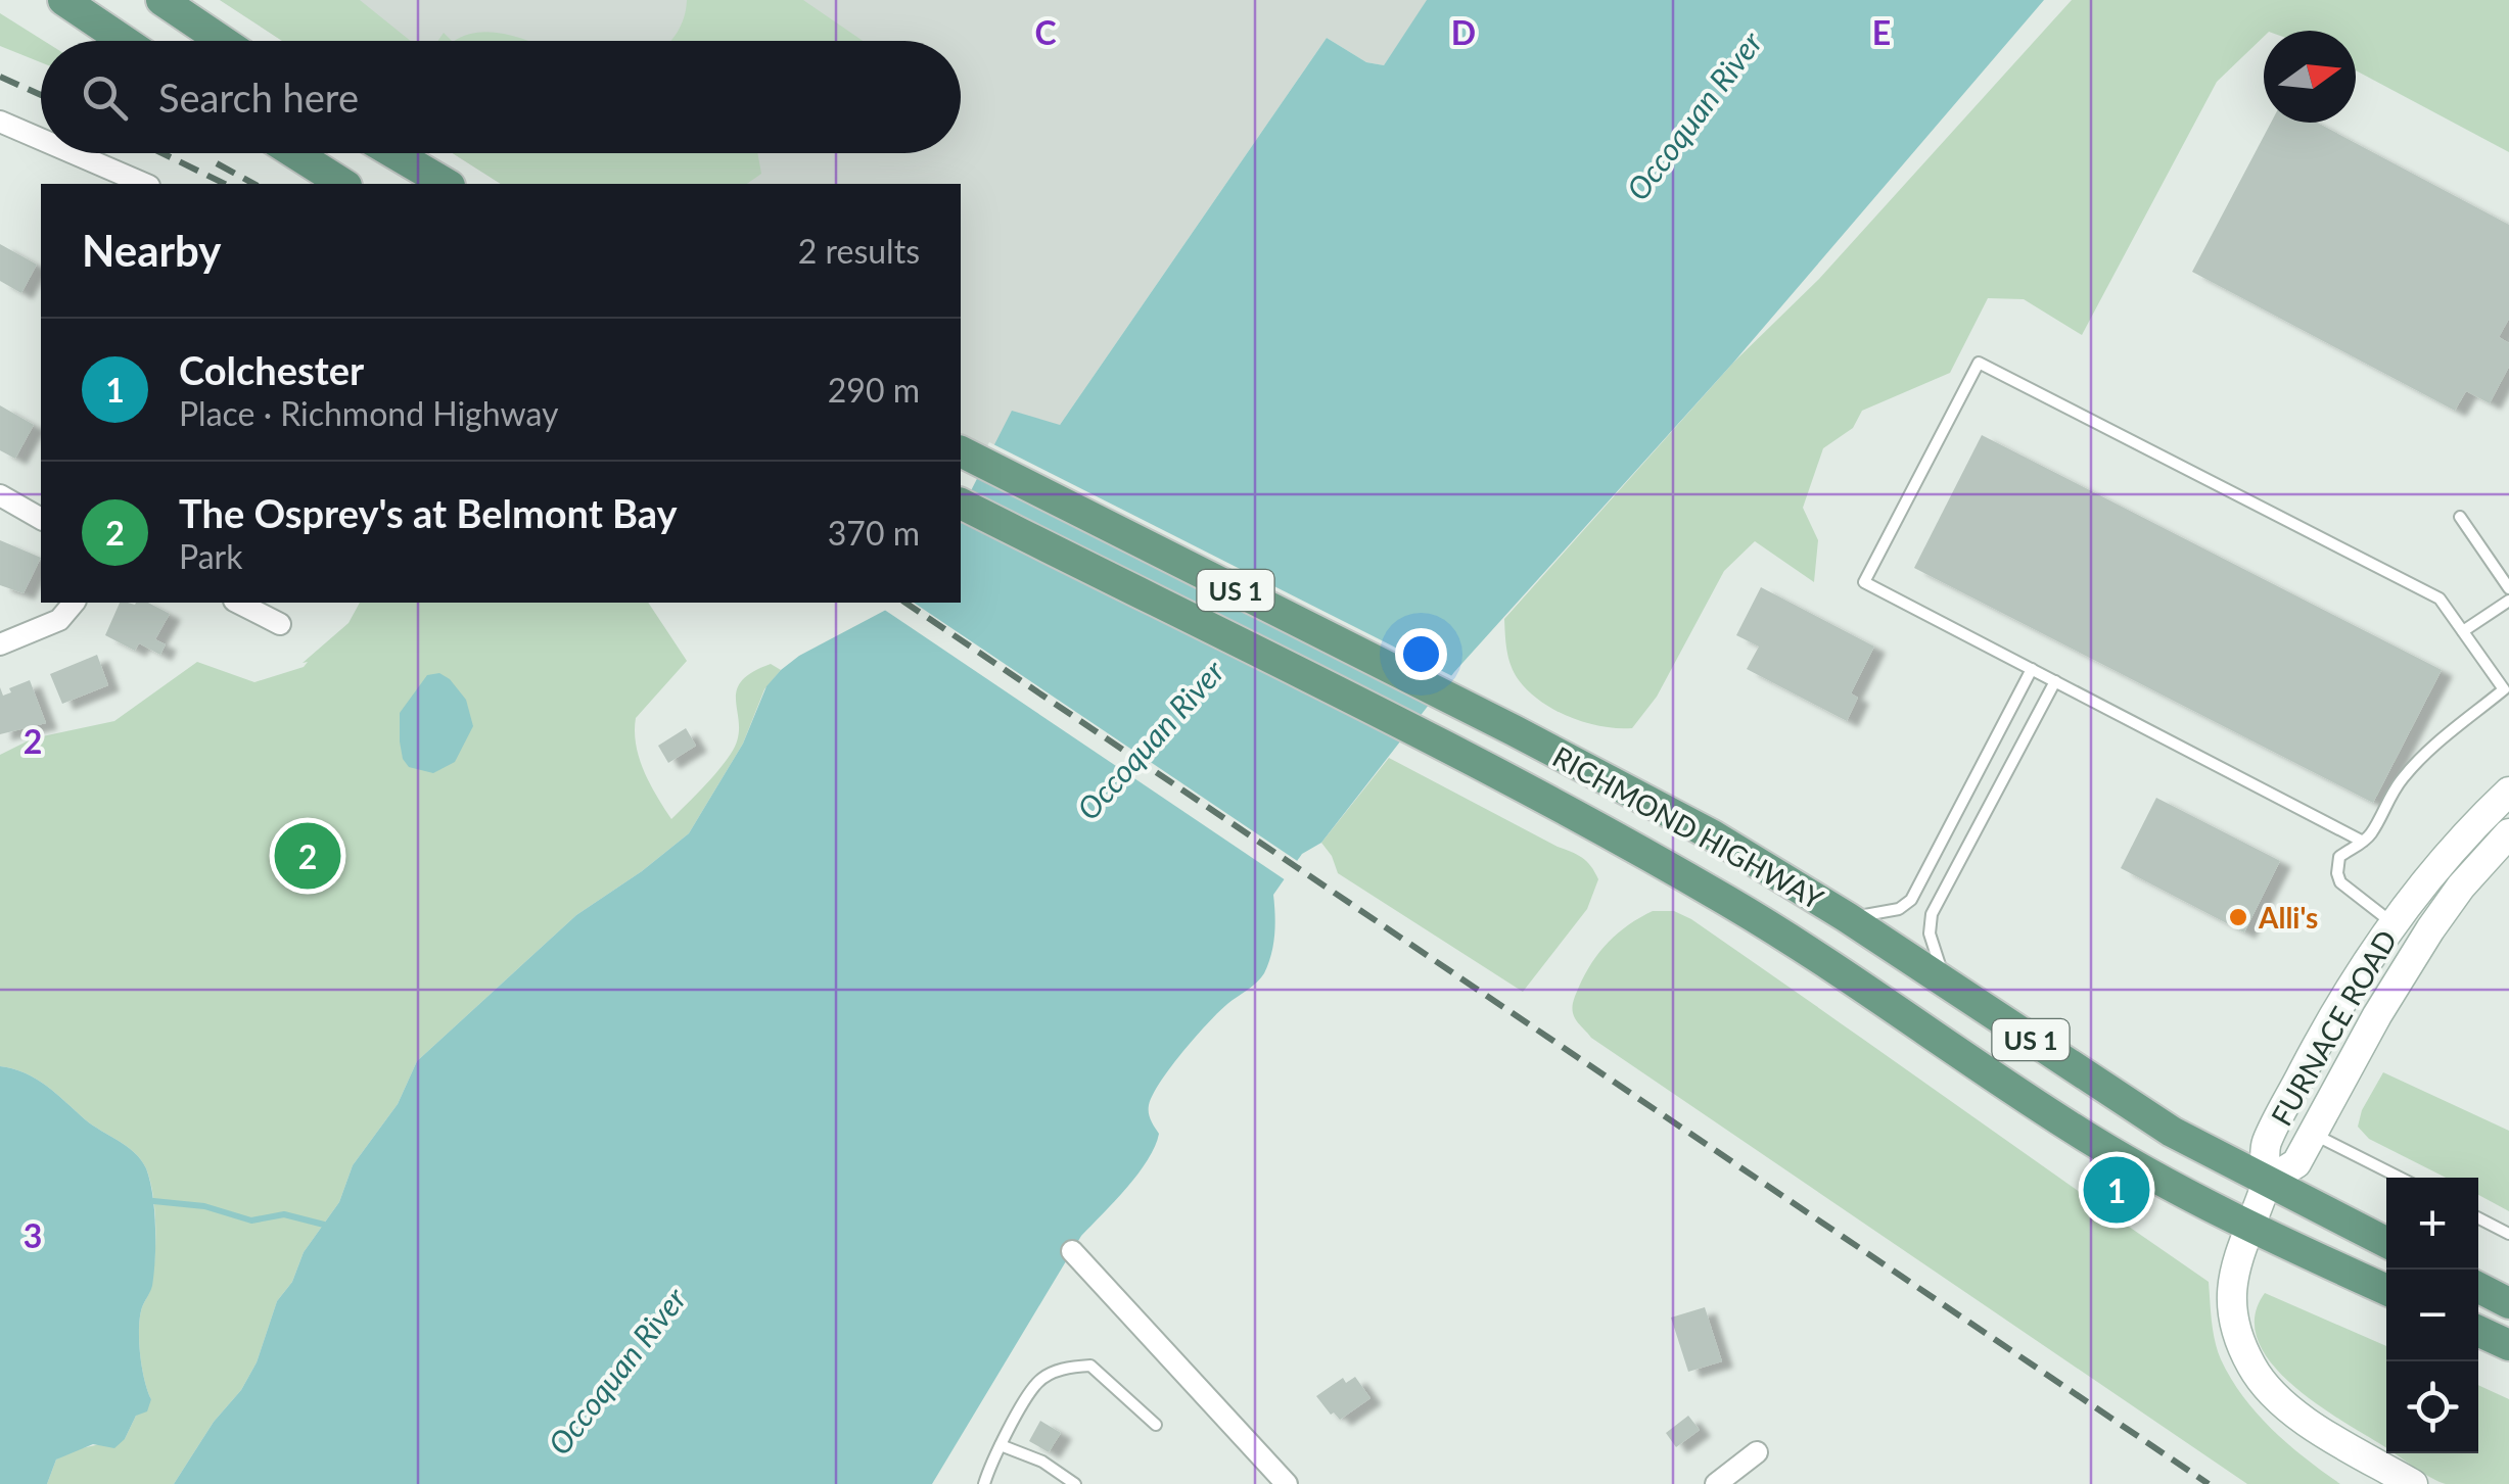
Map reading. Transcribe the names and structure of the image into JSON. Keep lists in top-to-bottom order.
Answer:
{
  "streets": {
    "main road": ["US 1", "RICHMOND HIGHWAY", "FURNACE ROAD"]
  },
  "crossings": [
    ["RICHMOND HIGHWAY", "FURNACE ROAD"]
  ],
  "water": ["Occoquan River"],
  "places": ["Alli's"],
  "north": "right",
  "page": {
    "search": "Search here",
    "heading": ["Nearby", "2 results"],
    "list": [
      {
        "mark": "1",
        "name": "Colchester",
        "note": "Place · Richmond Highway",
        "value": "290 m"
      },
      {
        "mark": "2",
        "name": "The Osprey's at Belmont Bay",
        "note": "Park",
        "value": "370 m"
      }
    ],
    "pins": ["2", "1"],
    "map_buttons": ["+", "−"]
  },
  "grid": {
    "columns": ["C", "D", "E"],
    "rows": ["2", "3"]
  }
}
